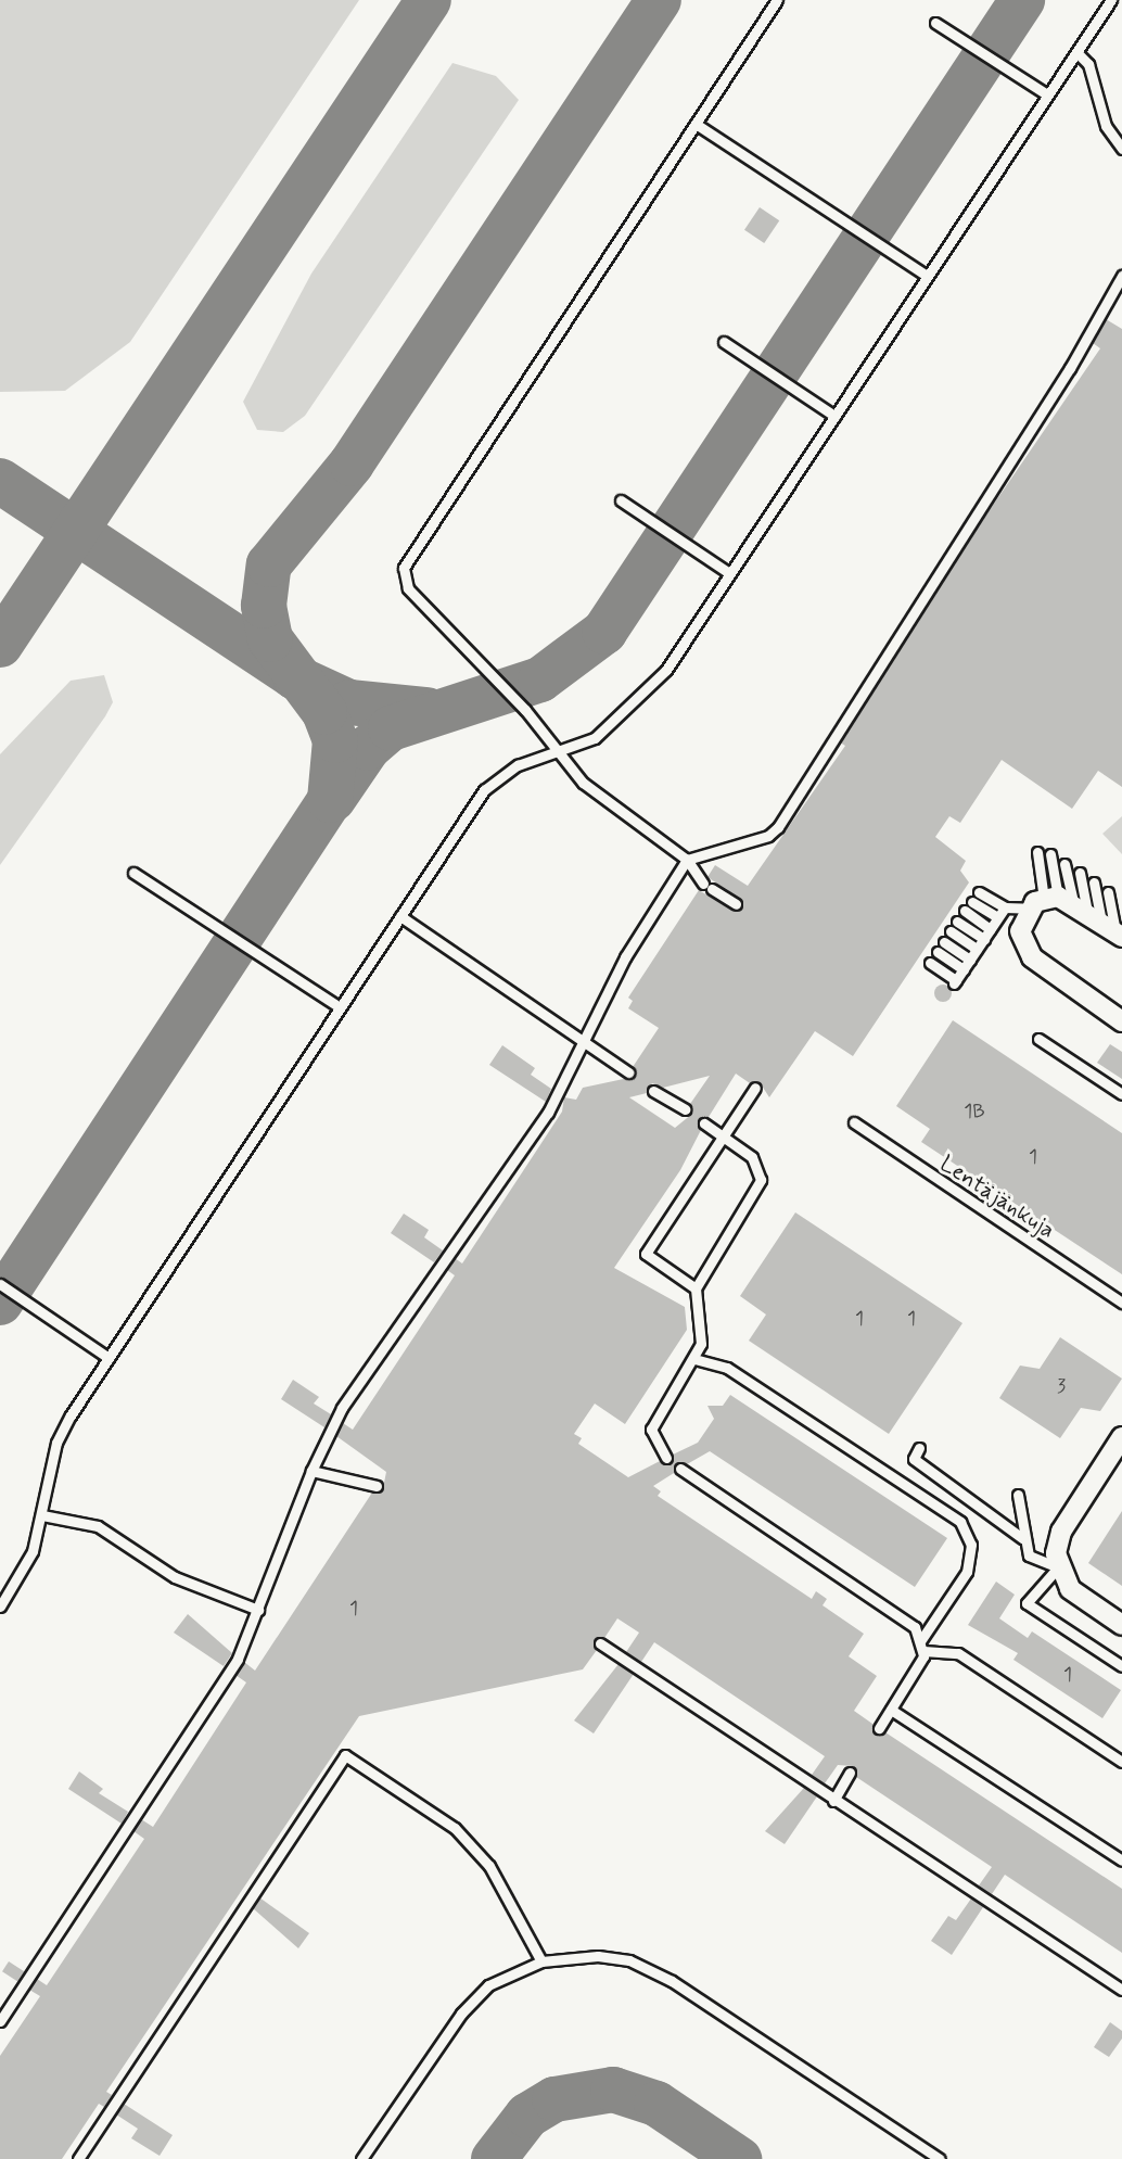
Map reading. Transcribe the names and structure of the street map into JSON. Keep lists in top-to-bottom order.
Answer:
{
  "streets": {
    "lane": ["Lentäjänkuja"]
  },
  "house_numbers": [
    "1B",
    "1",
    "1",
    "1",
    "3",
    "1",
    "1"
  ]
}
